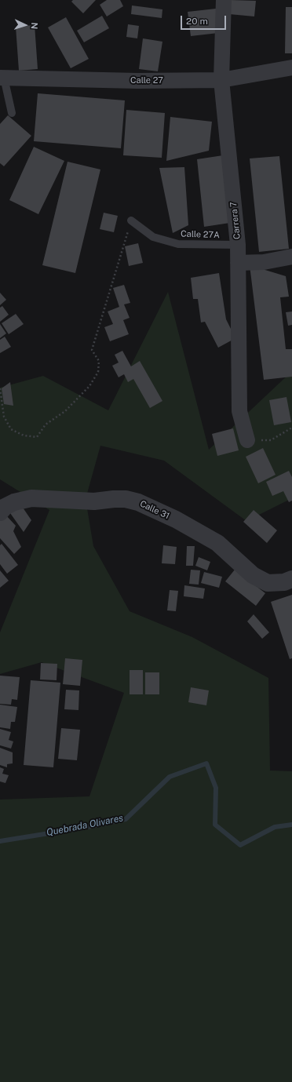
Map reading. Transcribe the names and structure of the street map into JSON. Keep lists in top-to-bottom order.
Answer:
{
  "streets": {
    "street": ["Calle 27", "Carrera 7", "Calle 31"],
    "lane": ["Calle 27A"]
  },
  "crossings": [
    ["Calle 27", "Carrera 7"],
    ["Carrera 7", "Calle 27A"]
  ],
  "water": ["Quebrada Olivares"],
  "scale_bar": "20 m",
  "north": "right"
}
